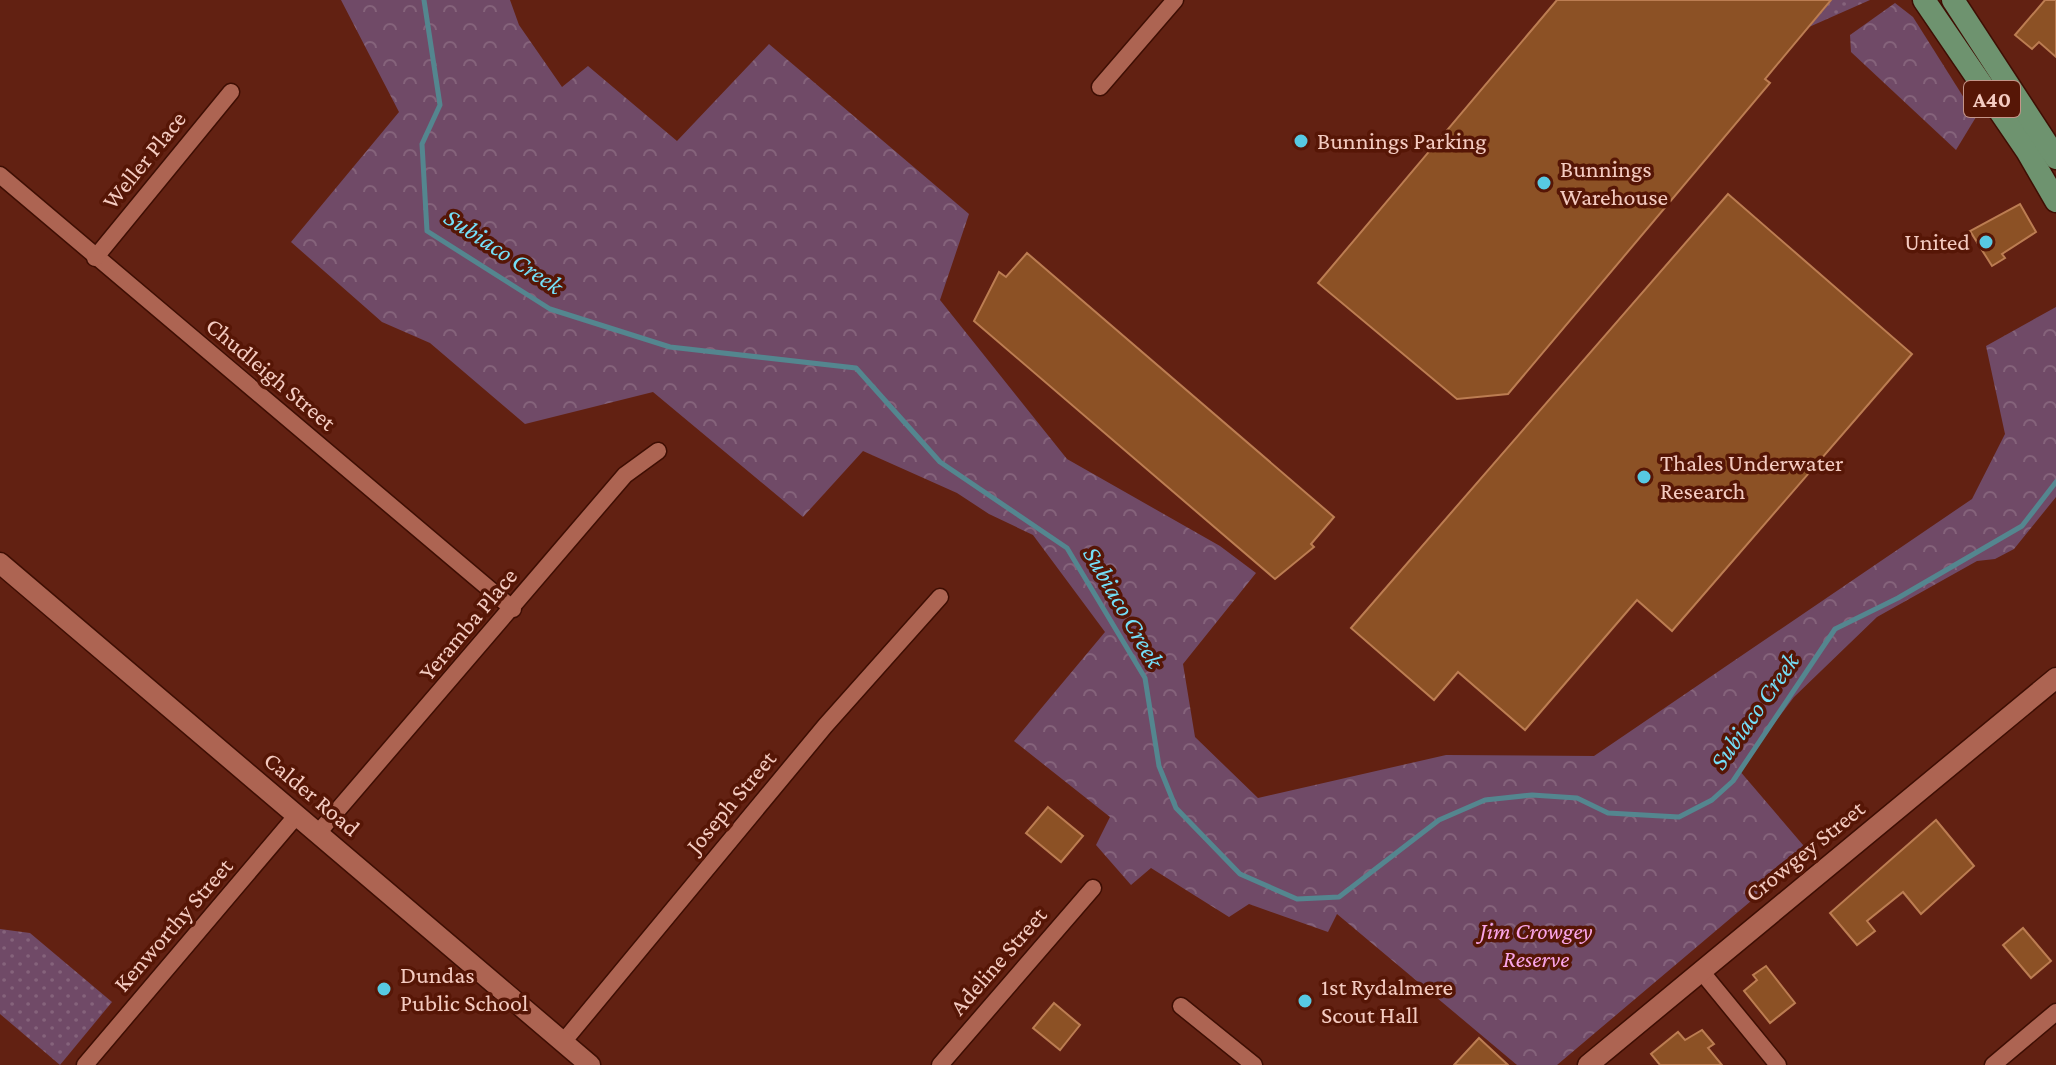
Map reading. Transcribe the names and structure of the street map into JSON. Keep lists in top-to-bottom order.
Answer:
{
  "streets": {
    "highway": ["A40"],
    "street": [
      "Weller Place",
      "Chudleigh Street",
      "Yeramba Place",
      "Calder Road",
      "Joseph Street",
      "Crowgey Street",
      "Kenworthy Street",
      "Adeline Street"
    ]
  },
  "crossings": [
    ["Weller Place", "Chudleigh Street"],
    ["Chudleigh Street", "Yeramba Place"],
    ["Yeramba Place", "Calder Road"],
    ["Calder Road", "Joseph Street"],
    ["Calder Road", "Kenworthy Street"]
  ],
  "water": ["Subiaco Creek"],
  "parks": ["Jim Crowgey Reserve"],
  "places": [
    "Bunnings Parking",
    "Bunnings Warehouse",
    "United",
    "Thales Underwater Research",
    "Dundas Public School",
    "1st Rydalmere Scout Hall"
  ]
}
